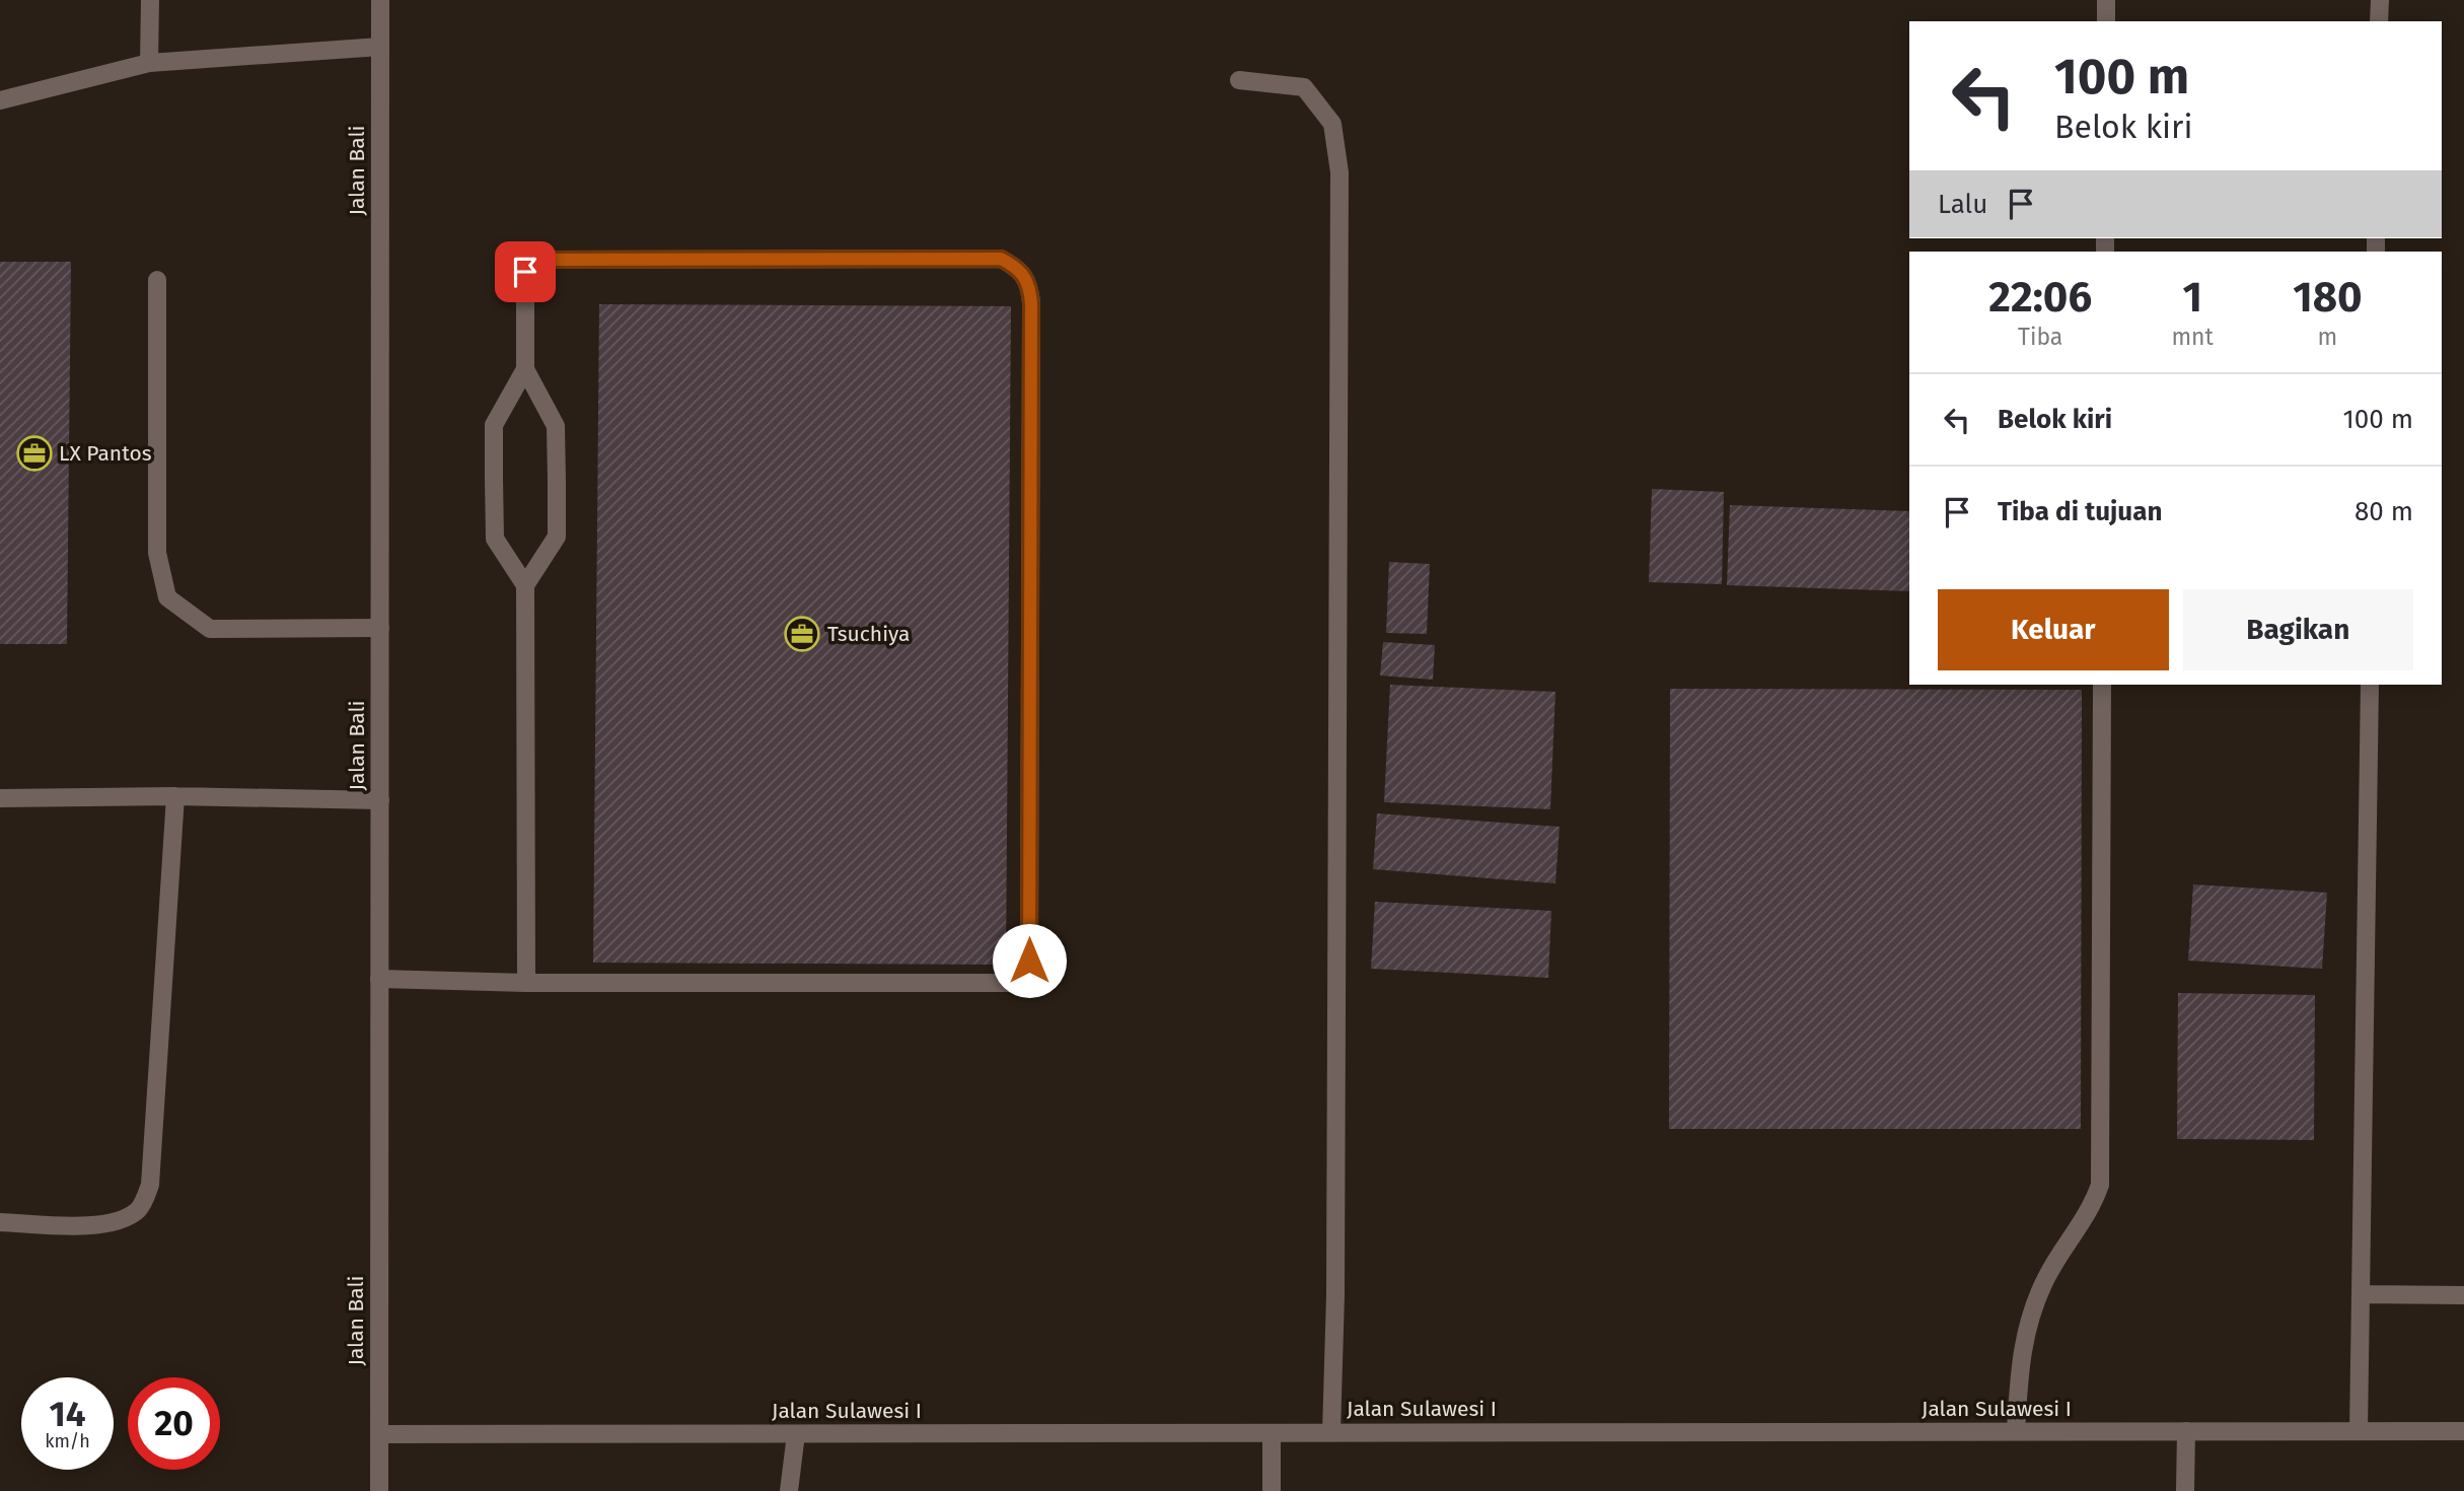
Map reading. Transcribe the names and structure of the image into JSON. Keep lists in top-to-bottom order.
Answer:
{
  "streets": {
    "street": ["Jalan Bali", "Jalan Sulawesi I"]
  },
  "crossings": [
    ["Jalan Bali", "Jalan Sulawesi I"]
  ],
  "places": {
    "office": ["LX Pantos", "Tsuchiya"]
  },
  "page": {
    "turn": ["100 m", "Belok kiri"],
    "then": "Lalu",
    "eta": [
      "22:06",
      "Tiba",
      "1",
      "mnt",
      "180",
      "m"
    ],
    "list": [
      {
        "name": "Belok kiri",
        "value": "100 m"
      },
      {
        "name": "Tiba di tujuan",
        "value": "80 m"
      }
    ],
    "buttons": ["Keluar", "Bagikan"],
    "speed": "14 km/h",
    "limit": "20"
  }
}
